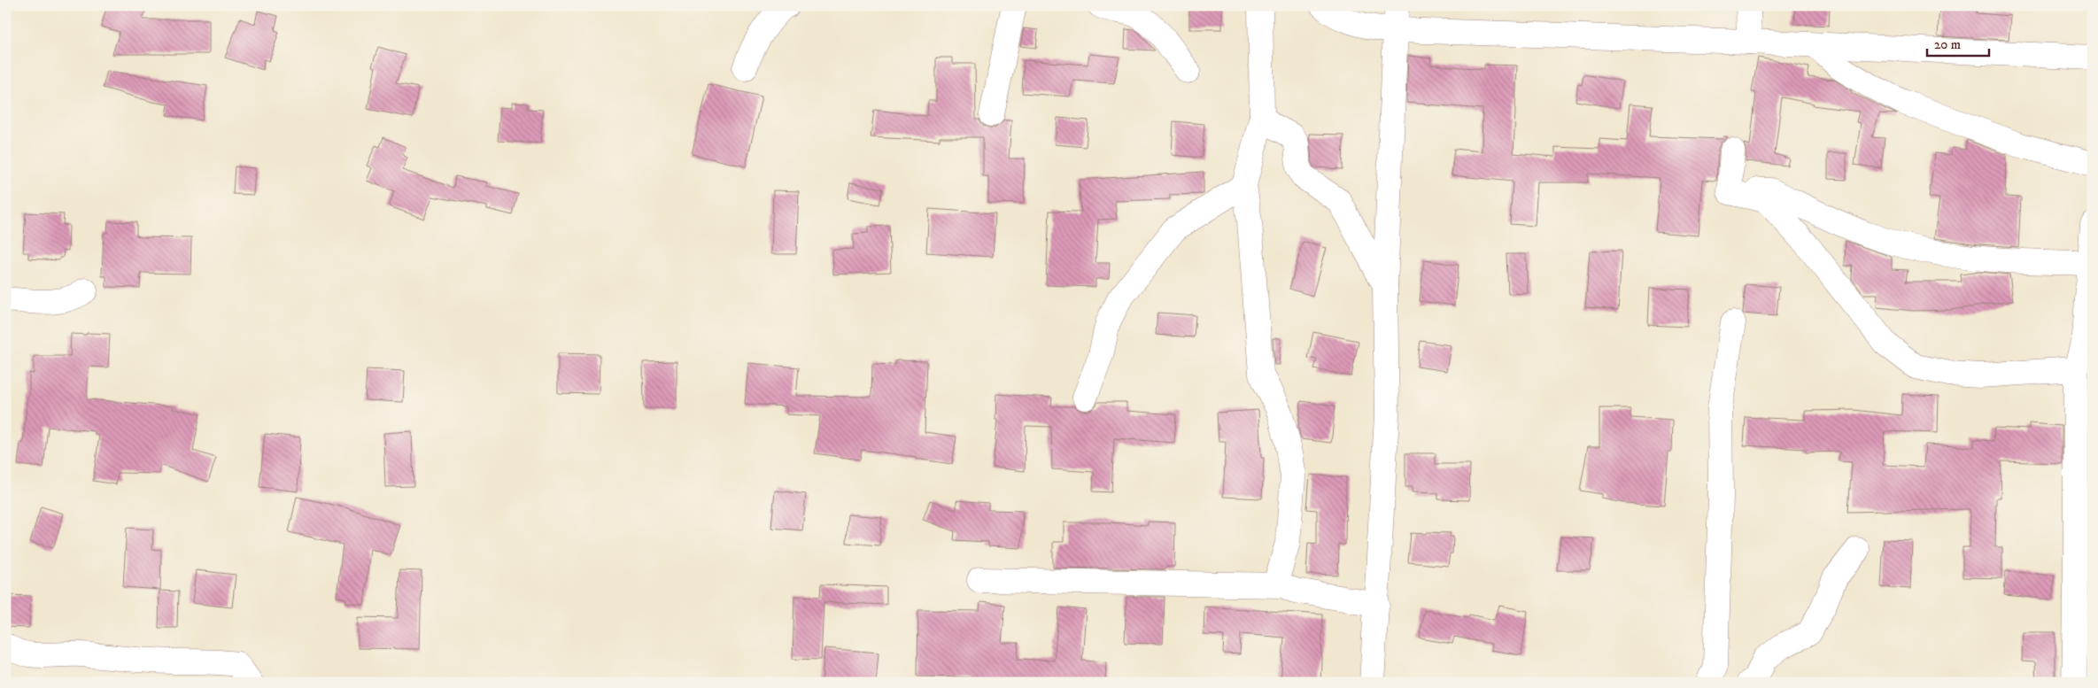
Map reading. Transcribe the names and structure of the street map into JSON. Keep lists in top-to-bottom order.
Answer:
{
  "scale_bar": "20 m"
}
